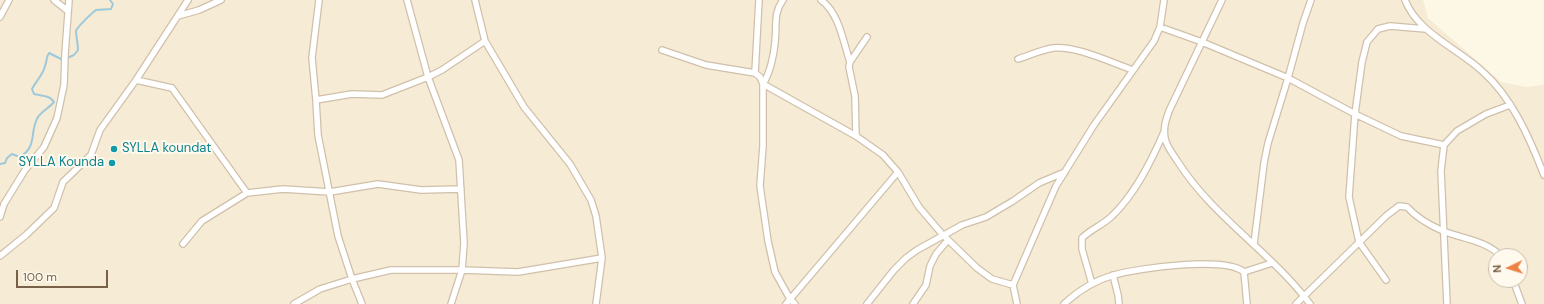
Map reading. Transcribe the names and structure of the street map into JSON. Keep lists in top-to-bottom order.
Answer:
{
  "places": ["SYLLA koundat", "SYLLA Kounda"],
  "scale_bar": "100 m",
  "north": "left"
}
